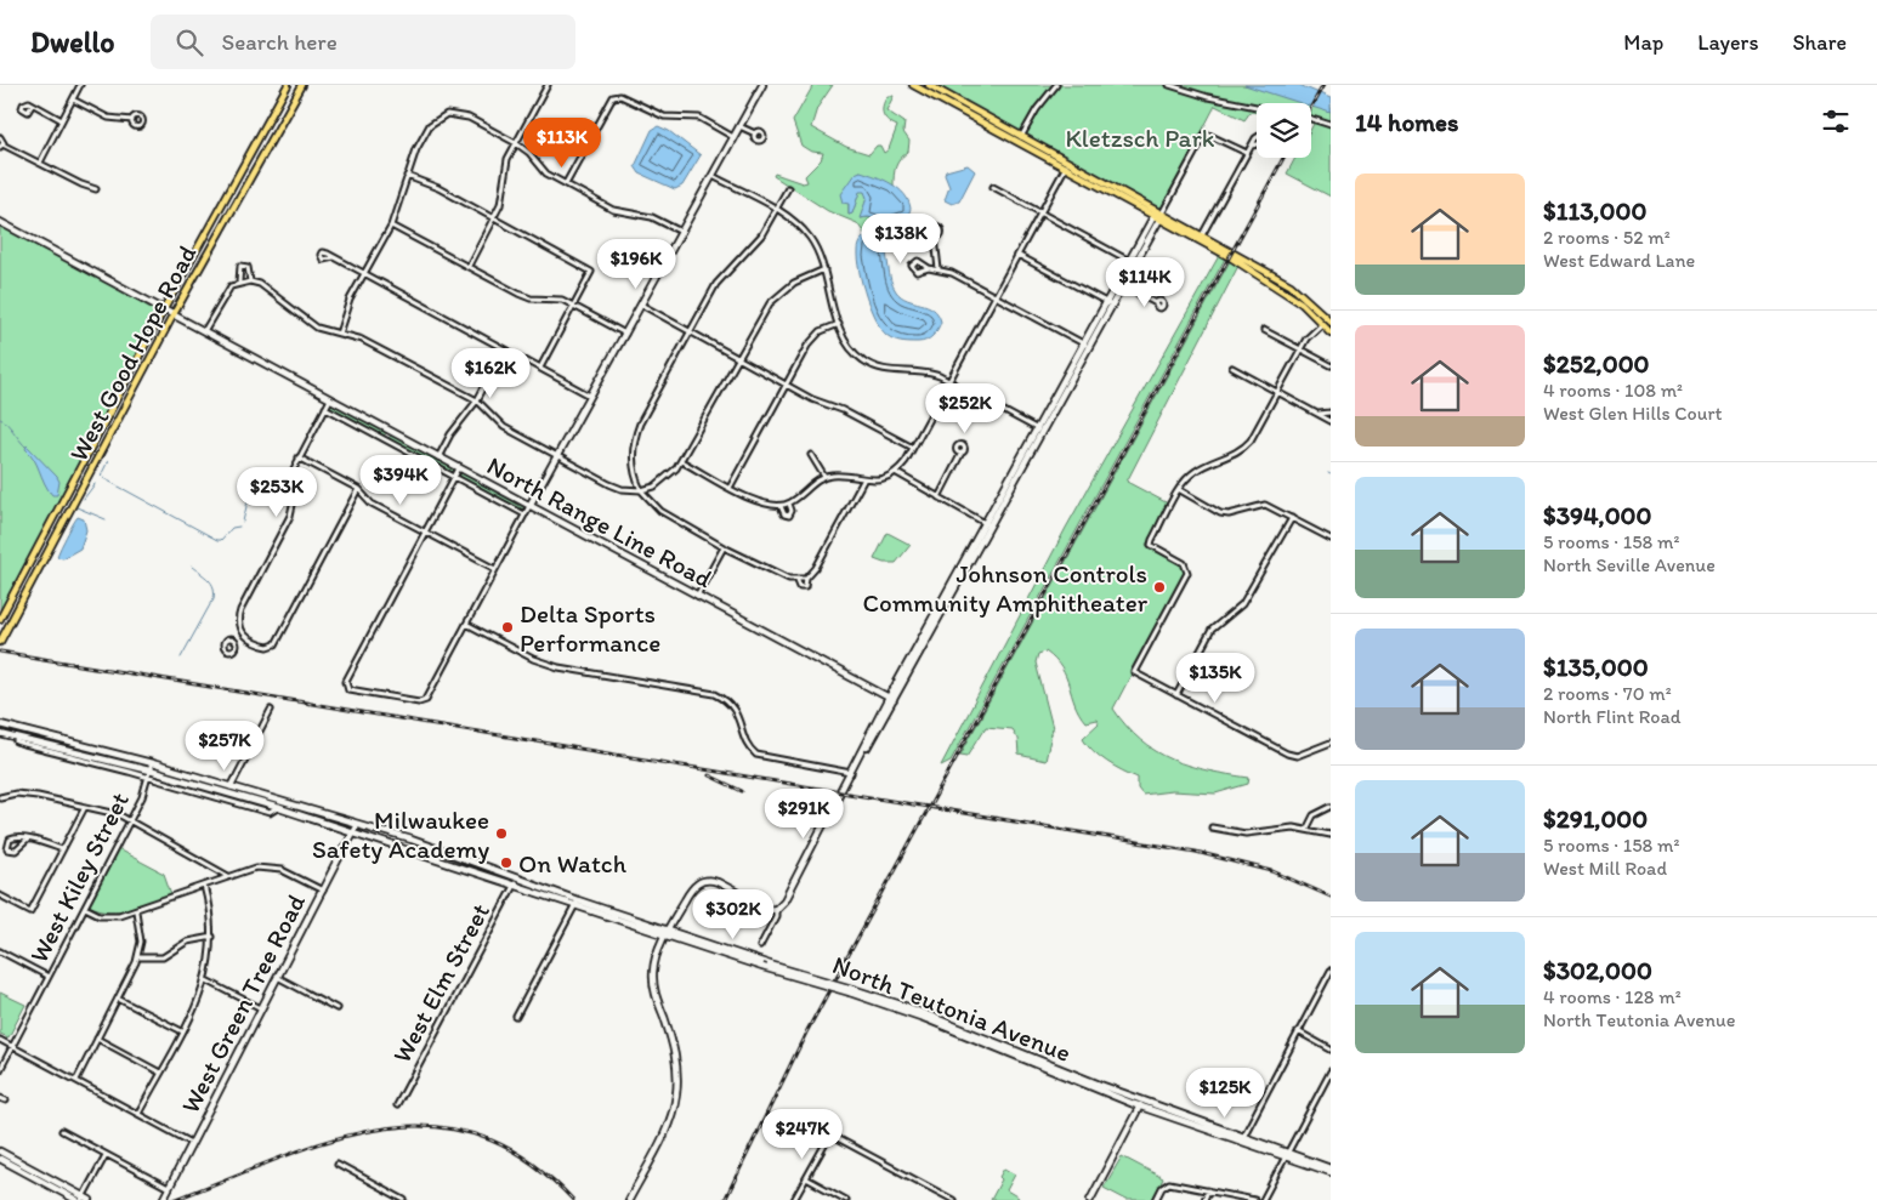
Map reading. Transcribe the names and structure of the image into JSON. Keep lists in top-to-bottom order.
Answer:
{
  "streets": {
    "main road": [
      "West Good Hope Road",
      "North Range Line Road",
      "West Green Tree Road",
      "North Teutonia Avenue"
    ],
    "street": ["West Kiley Street", "West Elm Street"]
  },
  "crossings": [
    ["West Good Hope Road", "North Range Line Road"],
    ["West Kiley Street", "North Teutonia Avenue"],
    ["West Elm Street", "North Teutonia Avenue"],
    ["West Green Tree Road", "North Teutonia Avenue"]
  ],
  "parks": ["Kletzsch Park"],
  "places": [
    "Johnson Controls Community Amphitheater",
    "Delta Sports Performance",
    "Milwaukee Safety Academy",
    "On Watch"
  ],
  "page": {
    "header": "Dwello",
    "search": "Search here",
    "nav": ["Map", "Layers", "Share"],
    "heading": "14 homes",
    "price": [
      "$113K",
      "$138K",
      "$196K",
      "$114K",
      "$162K",
      "$252K",
      "$394K",
      "$253K",
      "$135K",
      "$257K",
      "$291K",
      "$302K",
      "$125K",
      "$247K"
    ],
    "list": [
      {
        "name": "$113,000",
        "note": "2 rooms · 52 m² · West Edward Lane"
      },
      {
        "name": "$252,000",
        "note": "4 rooms · 108 m² · West Glen Hills Court"
      },
      {
        "name": "$394,000",
        "note": "5 rooms · 158 m² · North Seville Avenue"
      },
      {
        "name": "$135,000",
        "note": "2 rooms · 70 m² · North Flint Road"
      },
      {
        "name": "$291,000",
        "note": "5 rooms · 158 m² · West Mill Road"
      },
      {
        "name": "$302,000",
        "note": "4 rooms · 128 m² · North Teutonia Avenue"
      }
    ]
  }
}
